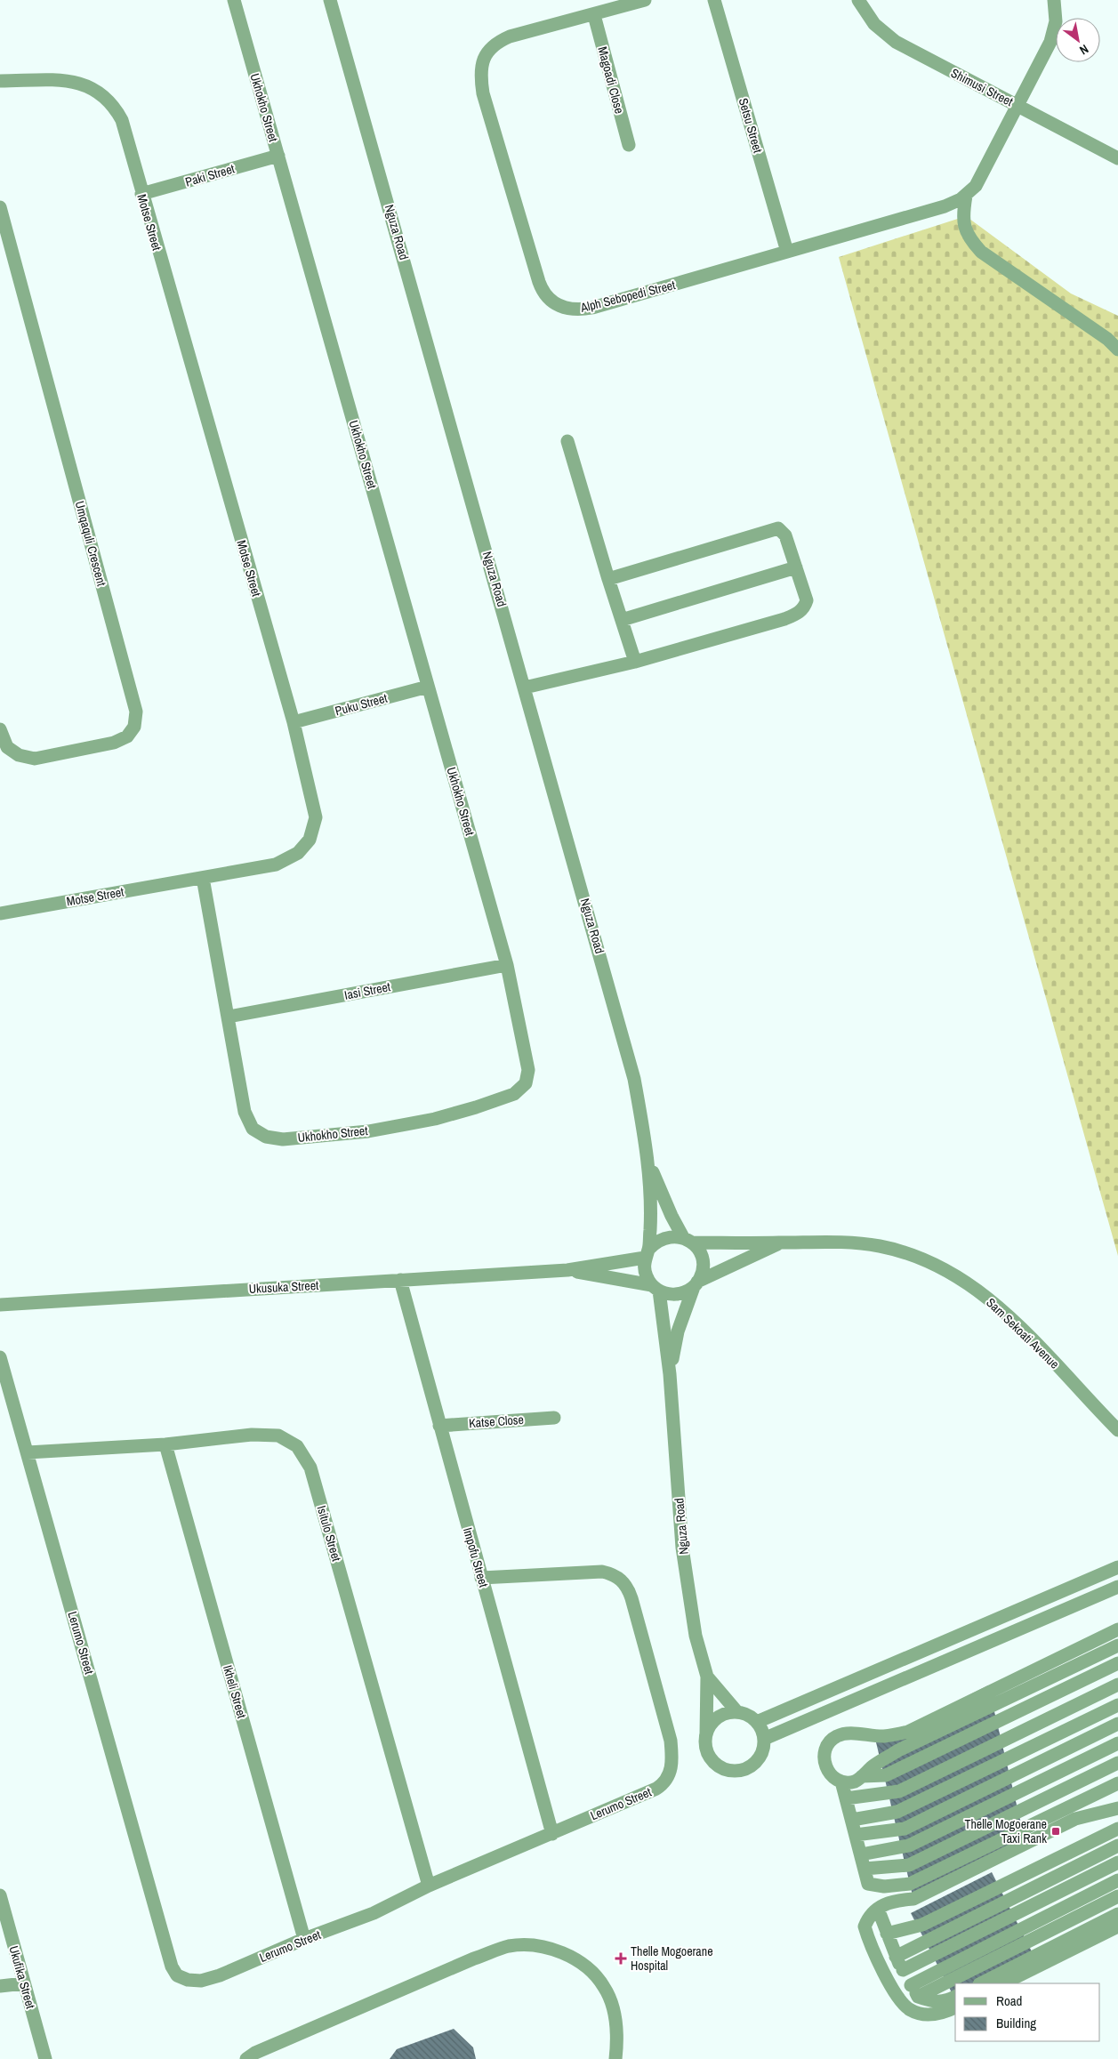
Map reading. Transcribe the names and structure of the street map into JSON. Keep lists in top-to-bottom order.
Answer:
{
  "streets": {
    "street": [
      "Magoadi Close",
      "Shimusi Street",
      "Ukhokho Street",
      "Setsu Street",
      "Paki Street",
      "Motse Street",
      "Nguza Road",
      "Alph Sebopedi Street",
      "Umqaquli Crescent",
      "Puku Street",
      "Iasi Street",
      "Ukusuka Street",
      "Sam Sekoati Avenue",
      "Katse Close",
      "Isitulo Street",
      "Impofu Street",
      "Lerumo Street",
      "Ikheli Street",
      "Ukufika Street"
    ]
  },
  "crossings": [
    ["Magoadi Close", "Alph Sebopedi Street"],
    ["Shimusi Street", "Alph Sebopedi Street"],
    ["Ukhokho Street", "Paki Street"],
    ["Ukhokho Street", "Motse Street"],
    ["Ukhokho Street", "Puku Street"],
    ["Ukhokho Street", "Iasi Street"],
    ["Setsu Street", "Alph Sebopedi Street"],
    ["Paki Street", "Motse Street"],
    ["Motse Street", "Puku Street"],
    ["Nguza Road", "Ukusuka Street"],
    ["Nguza Road", "Sam Sekoati Avenue"],
    ["Ukusuka Street", "Sam Sekoati Avenue"],
    ["Ukusuka Street", "Impofu Street"],
    ["Katse Close", "Impofu Street"],
    ["Isitulo Street", "Lerumo Street"],
    ["Isitulo Street", "Ikheli Street"],
    ["Impofu Street", "Lerumo Street"],
    ["Lerumo Street", "Ikheli Street"]
  ],
  "places": {
    "transit": ["Thelle Mogoerane Taxi Rank"],
    "health": ["Thelle Mogoerane Hospital"]
  },
  "legend": ["Road", "Building"],
  "north": "bottom right"
}
